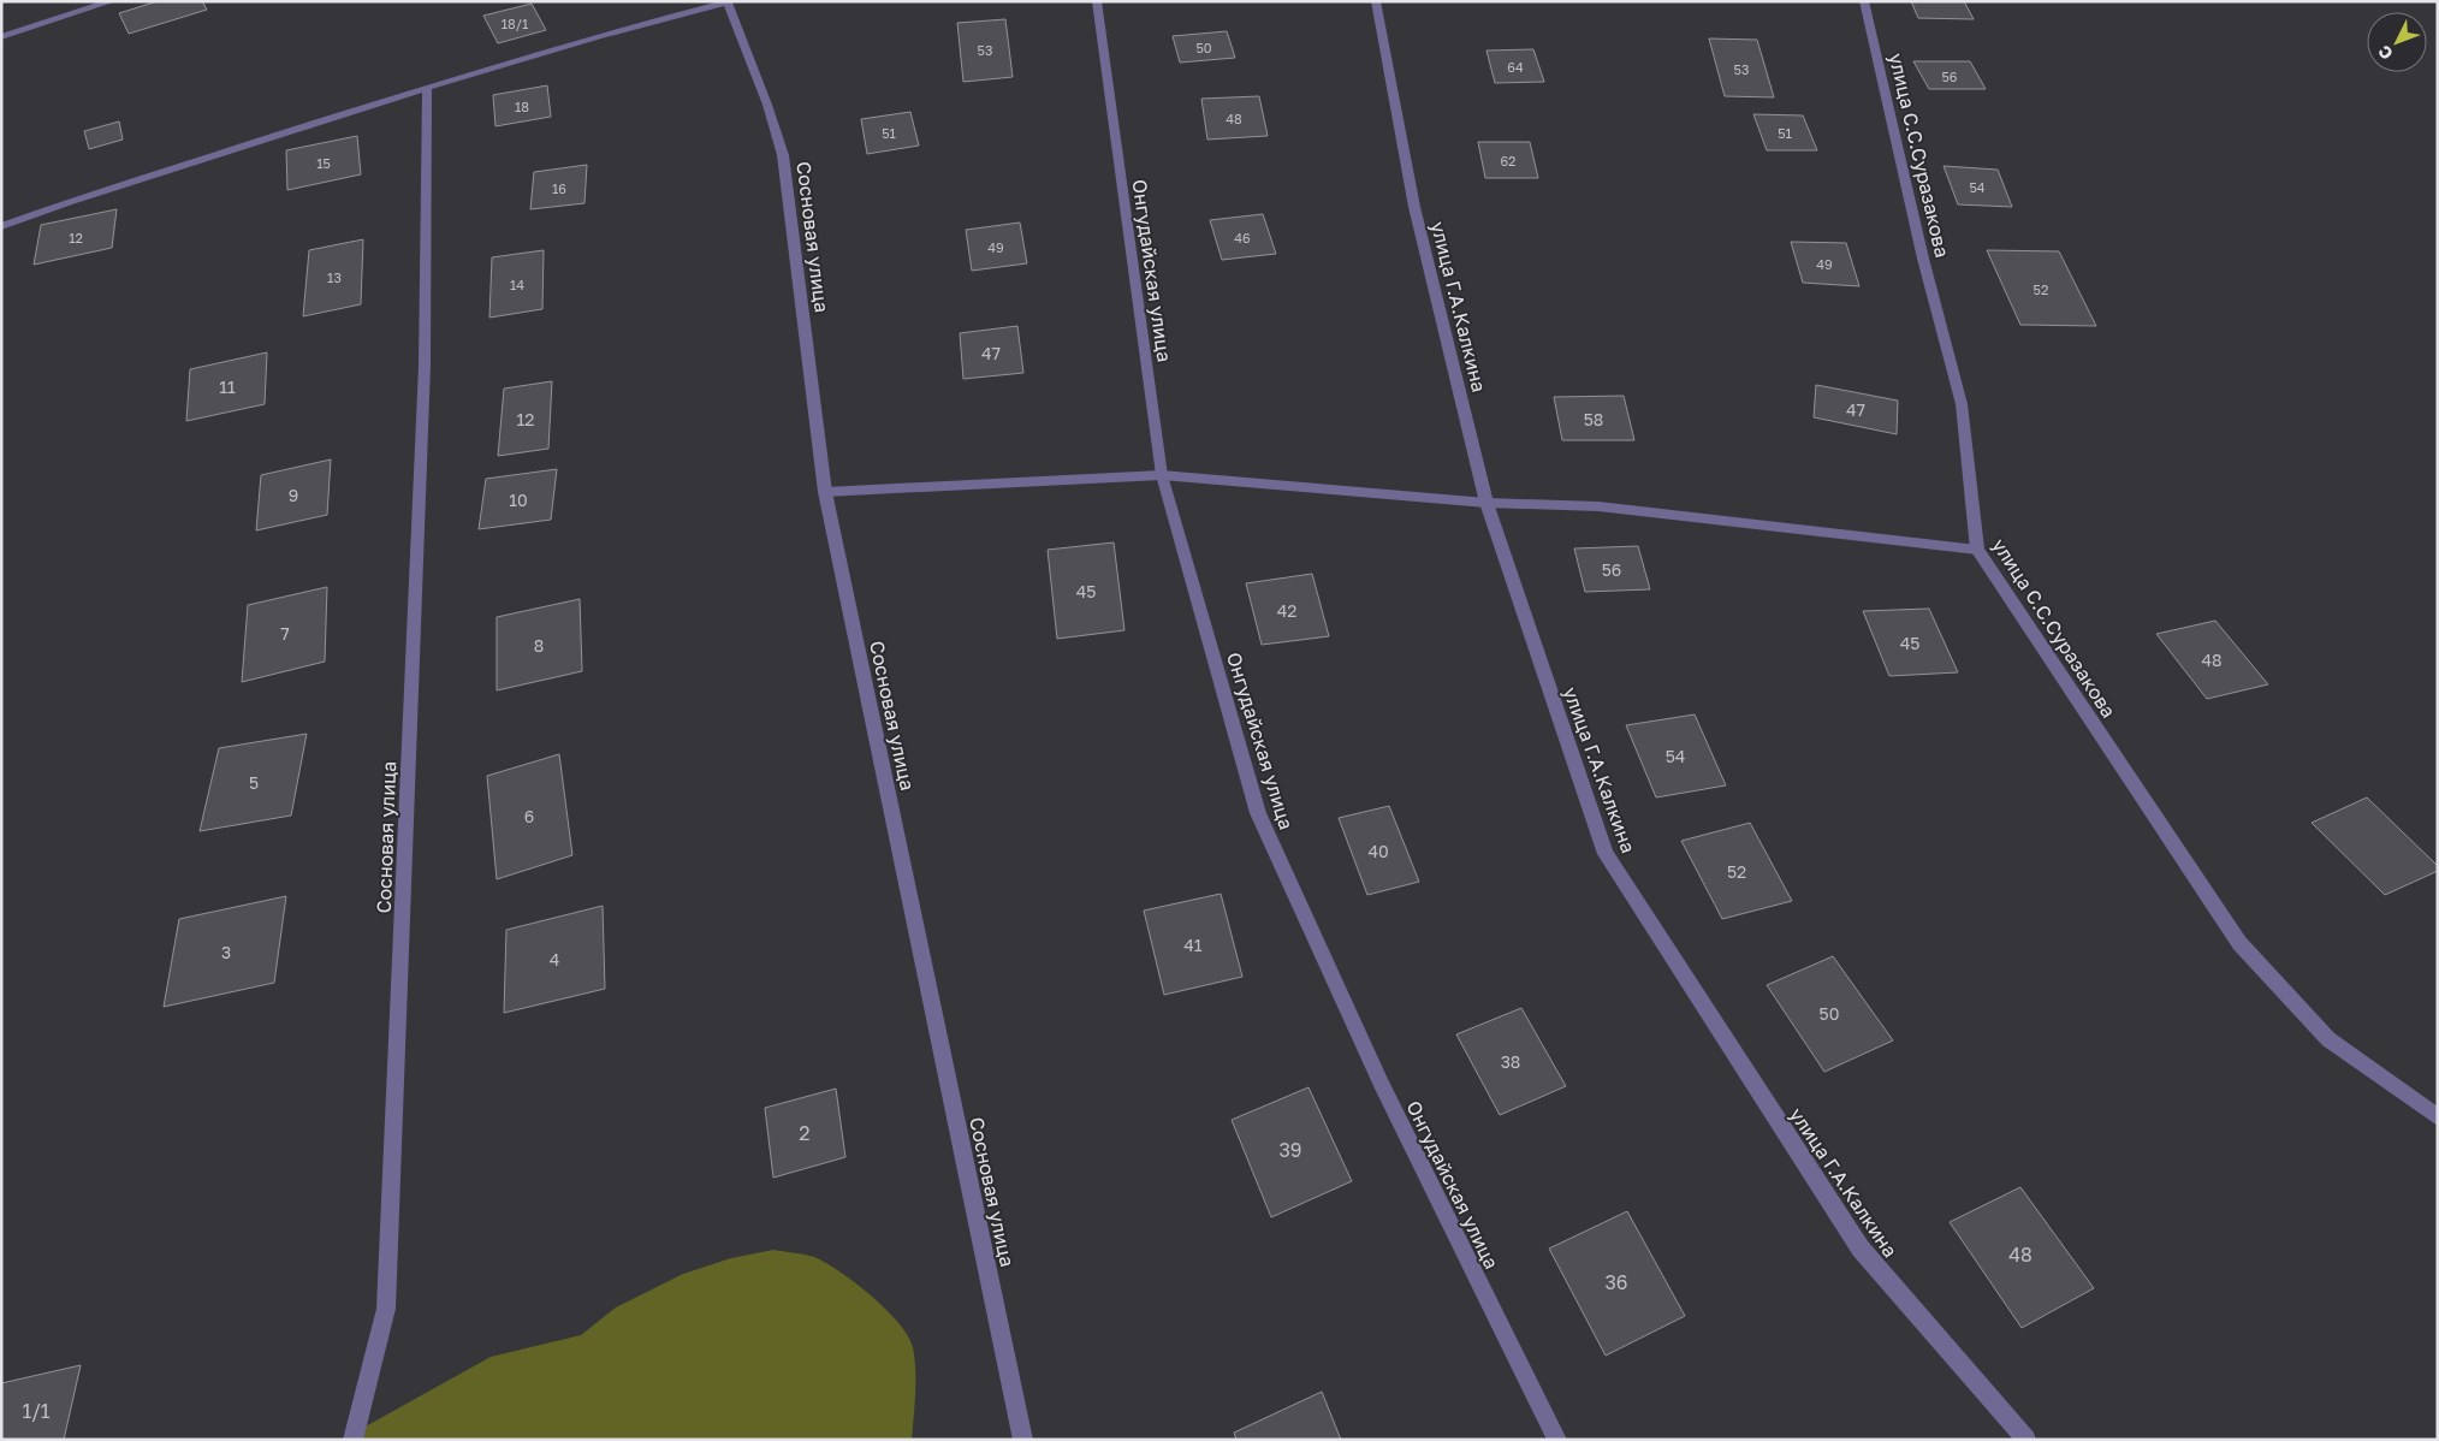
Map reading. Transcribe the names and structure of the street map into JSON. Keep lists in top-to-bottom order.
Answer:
{
  "streets": {
    "street": [
      "улица С.С.Суразакова",
      "Сосновая улица",
      "Онгудайская улица",
      "улица Г.А.Калкина"
    ]
  },
  "house_numbers": [
    "18/1",
    "50",
    "53",
    "64",
    "53",
    "56",
    "18",
    "48",
    "51",
    "51",
    "62",
    "15",
    "54",
    "16",
    "12",
    "46",
    "49",
    "49",
    "13",
    "14",
    "52",
    "47",
    "11",
    "47",
    "12",
    "58",
    "9",
    "10",
    "56",
    "45",
    "42",
    "7",
    "45",
    "8",
    "48",
    "54",
    "5",
    "6",
    "40",
    "52",
    "41",
    "3",
    "4",
    "50",
    "38",
    "2",
    "39",
    "48",
    "36",
    "1/1"
  ],
  "north": "bottom left"
}
